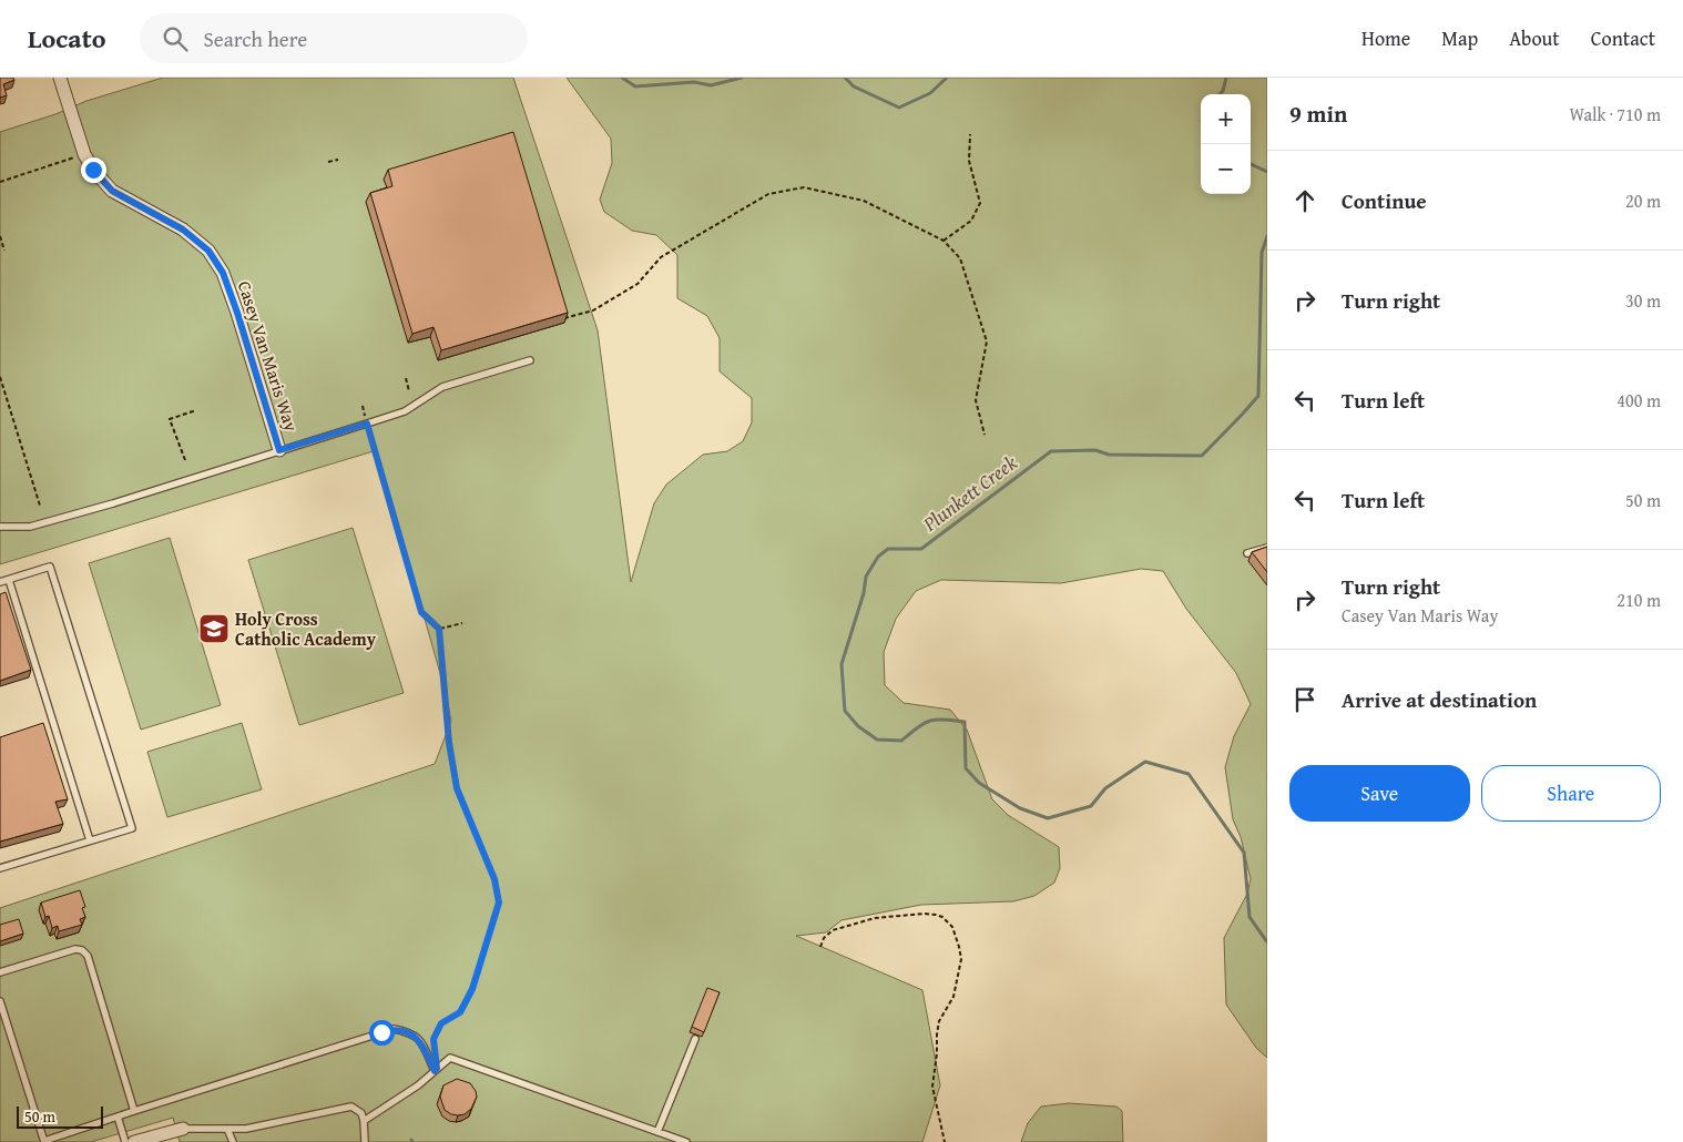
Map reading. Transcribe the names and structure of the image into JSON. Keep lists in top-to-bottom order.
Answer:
{
  "streets": {
    "street": ["Casey Van Maris Way"]
  },
  "water": ["Plunkett Creek"],
  "places": {
    "school or university": ["Holy Cross Catholic Academy"]
  },
  "scale_bar": "50 m",
  "page": {
    "header": "Locato",
    "search": "Search here",
    "nav": [
      "Home",
      "Map",
      "About",
      "Contact"
    ],
    "heading": ["9 min", "Walk · 710 m"],
    "map_buttons": ["+", "−"],
    "list": [
      ["Continue", "20 m"],
      ["Turn right", "30 m"],
      ["Turn left", "400 m"],
      ["Turn left", "50 m"],
      ["Turn right", "Casey Van Maris Way", "210 m"],
      "Arrive at destination"
    ],
    "buttons": ["Save", "Share"],
    "scale": "50 m"
  }
}
